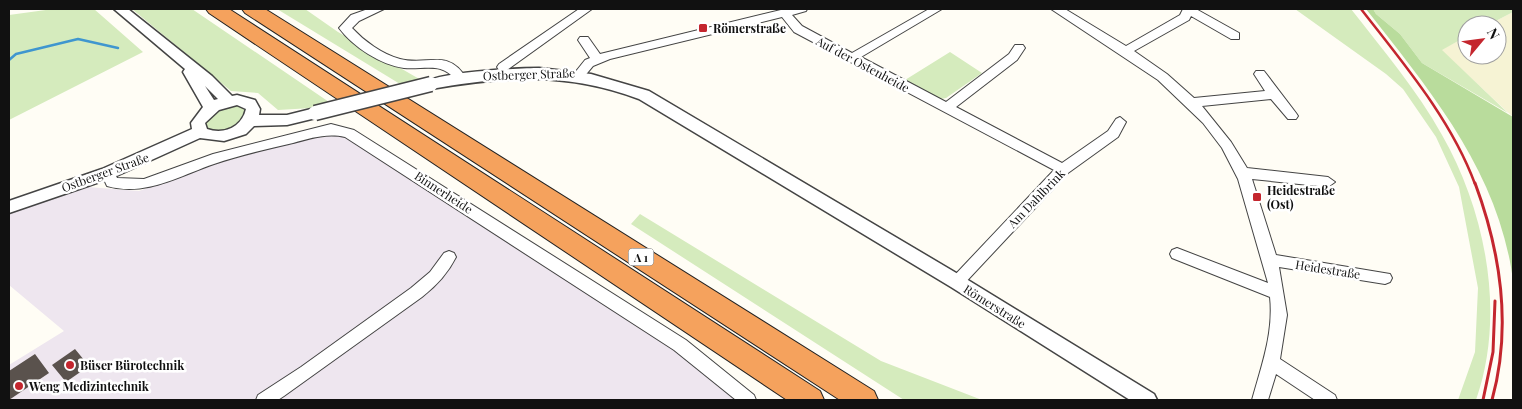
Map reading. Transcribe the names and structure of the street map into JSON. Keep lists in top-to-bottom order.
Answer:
{
  "streets": {
    "highway": ["A 1"],
    "street": [
      "Auf der Ostenheide",
      "Ostberger Straße",
      "Binnerheide",
      "Am Dahlbrink",
      "Heidestraße",
      "Römerstraße"
    ]
  },
  "crossings": [
    ["Auf der Ostenheide", "Ostberger Straße"],
    ["Auf der Ostenheide", "Am Dahlbrink"],
    ["Ostberger Straße", "Binnerheide"],
    ["Ostberger Straße", "Römerstraße"],
    ["Am Dahlbrink", "Römerstraße"]
  ],
  "places": {
    "transit": ["Römerstraße", "Heidestraße (Ost)"],
    "other": ["Büser Bürotechnik", "Weng Medizintechnik"]
  },
  "north": "top right"
}
